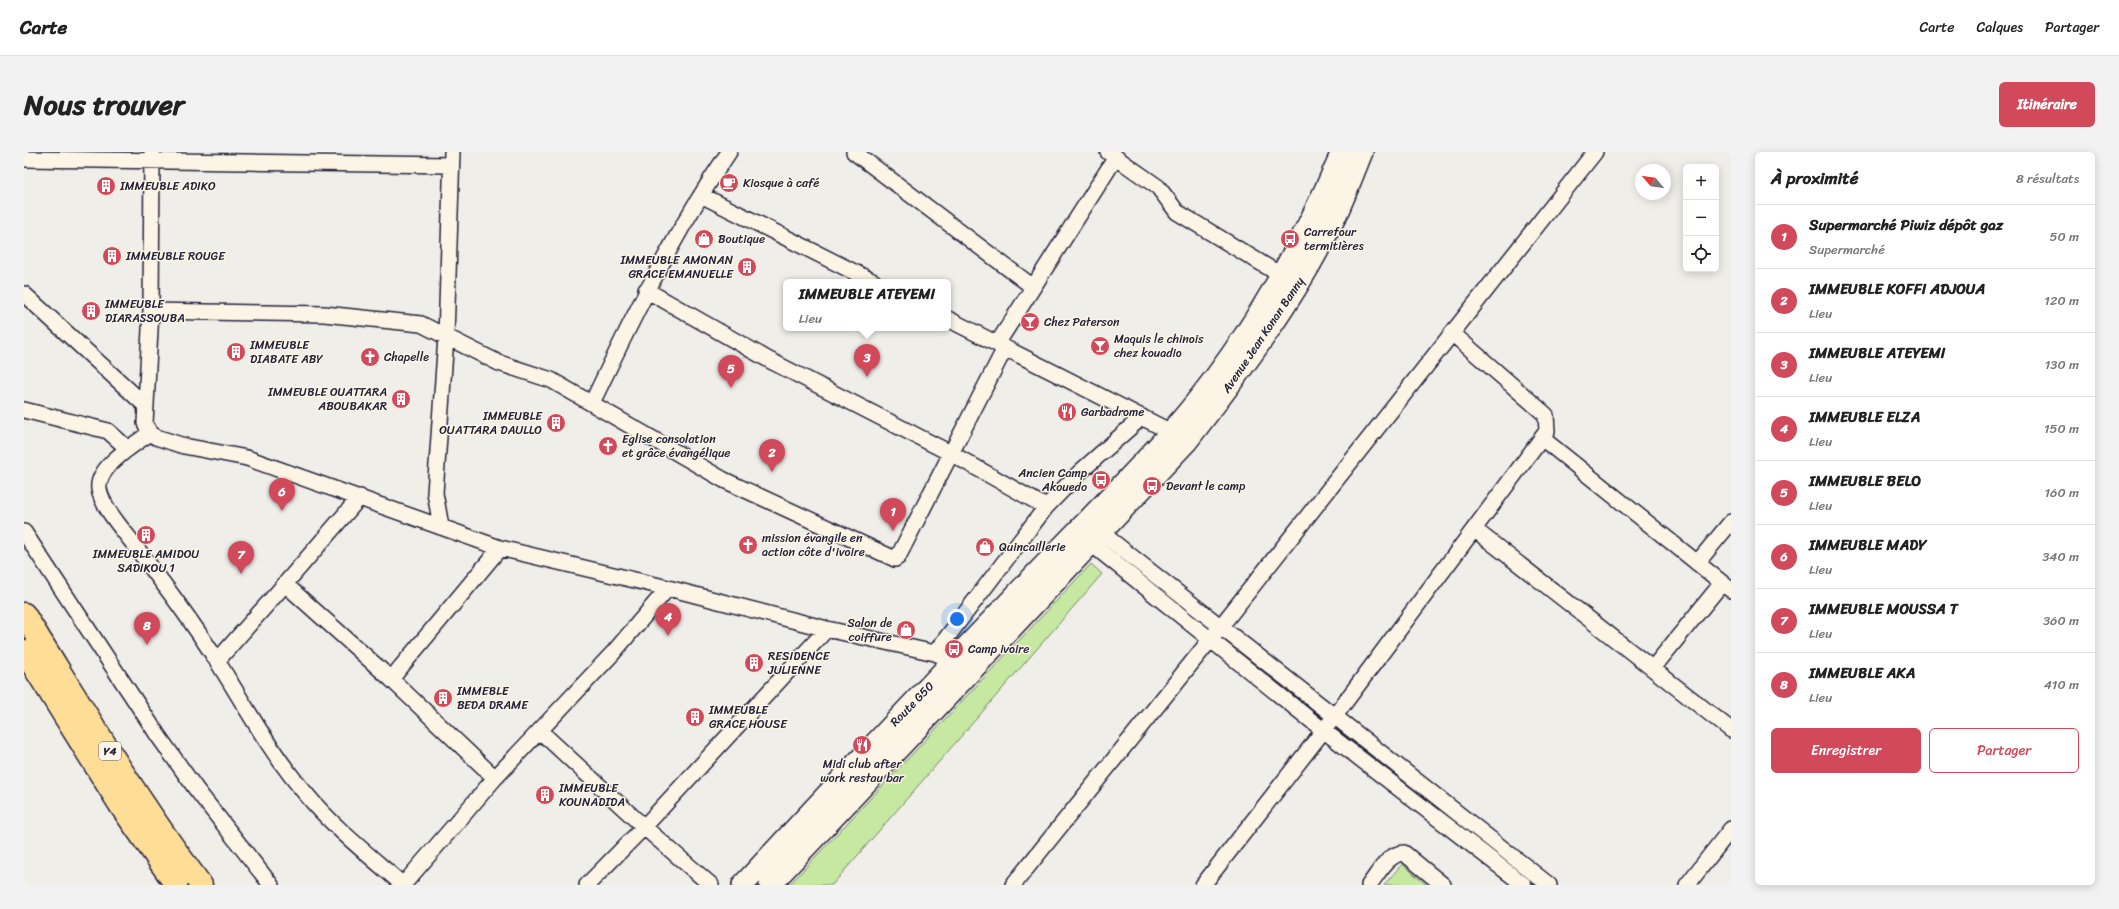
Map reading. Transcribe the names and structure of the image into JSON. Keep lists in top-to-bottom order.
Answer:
{
  "streets": {
    "highway": ["Y4"],
    "street": ["Avenue Jean Konan Banny", "Route G50"]
  },
  "crossings": [
    ["Avenue Jean Konan Banny", "Route G50"]
  ],
  "places": {
    "cafe": ["Kiosque à café"],
    "building": [
      "IMMEUBLE ADIKO",
      "IMMEUBLE ROUGE",
      "IMMEUBLE AMONAN GRACE EMANUELLE",
      "IMMEUBLE DIARASSOUBA",
      "IMMEUBLE DIABATE ABY",
      "IMMEUBLE OUATTARA ABOUBAKAR",
      "IMMEUBLE OUATTARA DAULLO",
      "IMMEUBLE AMIDOU SADIKOU 1",
      "RESIDENCE JULIENNE",
      "IMMEBLE BEDA DRAME",
      "IMMEUBLE GRACE HOUSE",
      "IMMEUBLE KOUNADIDA"
    ],
    "shop": ["Boutique", "Quincaillerie", "Salon de coiffure"],
    "bus stop": [
      "Carrefour termitières",
      "Ancien Camp Akouedo",
      "Devant le camp",
      "Camp ivoire"
    ],
    "bar": ["Chez Paterson", "Maquis le chinois chez kouadio"],
    "church": ["Chapelle", "Eglise consolation et grâce évangélique", "mission évangile en action côte d'ivoire"],
    "restaurant": ["Garbadrome", "Midi club after work restau bar"]
  },
  "north": "top left",
  "page": {
    "header": "Carte",
    "nav": ["Carte", "Calques", "Partager"],
    "title": "Nous trouver",
    "buttons": [
      "Itinéraire",
      ["Enregistrer", "Partager"]
    ],
    "heading": ["À proximité", "8 résultats"],
    "map_buttons": ["+", "−"],
    "list": [
      {
        "mark": "1",
        "name": "Supermarché Piwiz dépôt gaz",
        "note": "Supermarché",
        "value": "50 m"
      },
      {
        "mark": "2",
        "name": "IMMEUBLE KOFFI ADJOUA",
        "note": "Lieu",
        "value": "120 m"
      },
      {
        "mark": "3",
        "name": "IMMEUBLE ATEYEMI",
        "note": "Lieu",
        "value": "130 m"
      },
      {
        "mark": "4",
        "name": "IMMEUBLE ELZA",
        "note": "Lieu",
        "value": "150 m"
      },
      {
        "mark": "5",
        "name": "IMMEUBLE BELO",
        "note": "Lieu",
        "value": "160 m"
      },
      {
        "mark": "6",
        "name": "IMMEUBLE MADY",
        "note": "Lieu",
        "value": "340 m"
      },
      {
        "mark": "7",
        "name": "IMMEUBLE MOUSSA T",
        "note": "Lieu",
        "value": "360 m"
      },
      {
        "mark": "8",
        "name": "IMMEUBLE AKA",
        "note": "Lieu",
        "value": "410 m"
      }
    ],
    "popup": ["IMMEUBLE ATEYEMI", "Lieu"],
    "pins": [
      "3",
      "5",
      "2",
      "6",
      "1",
      "7",
      "4",
      "8"
    ]
  }
}
